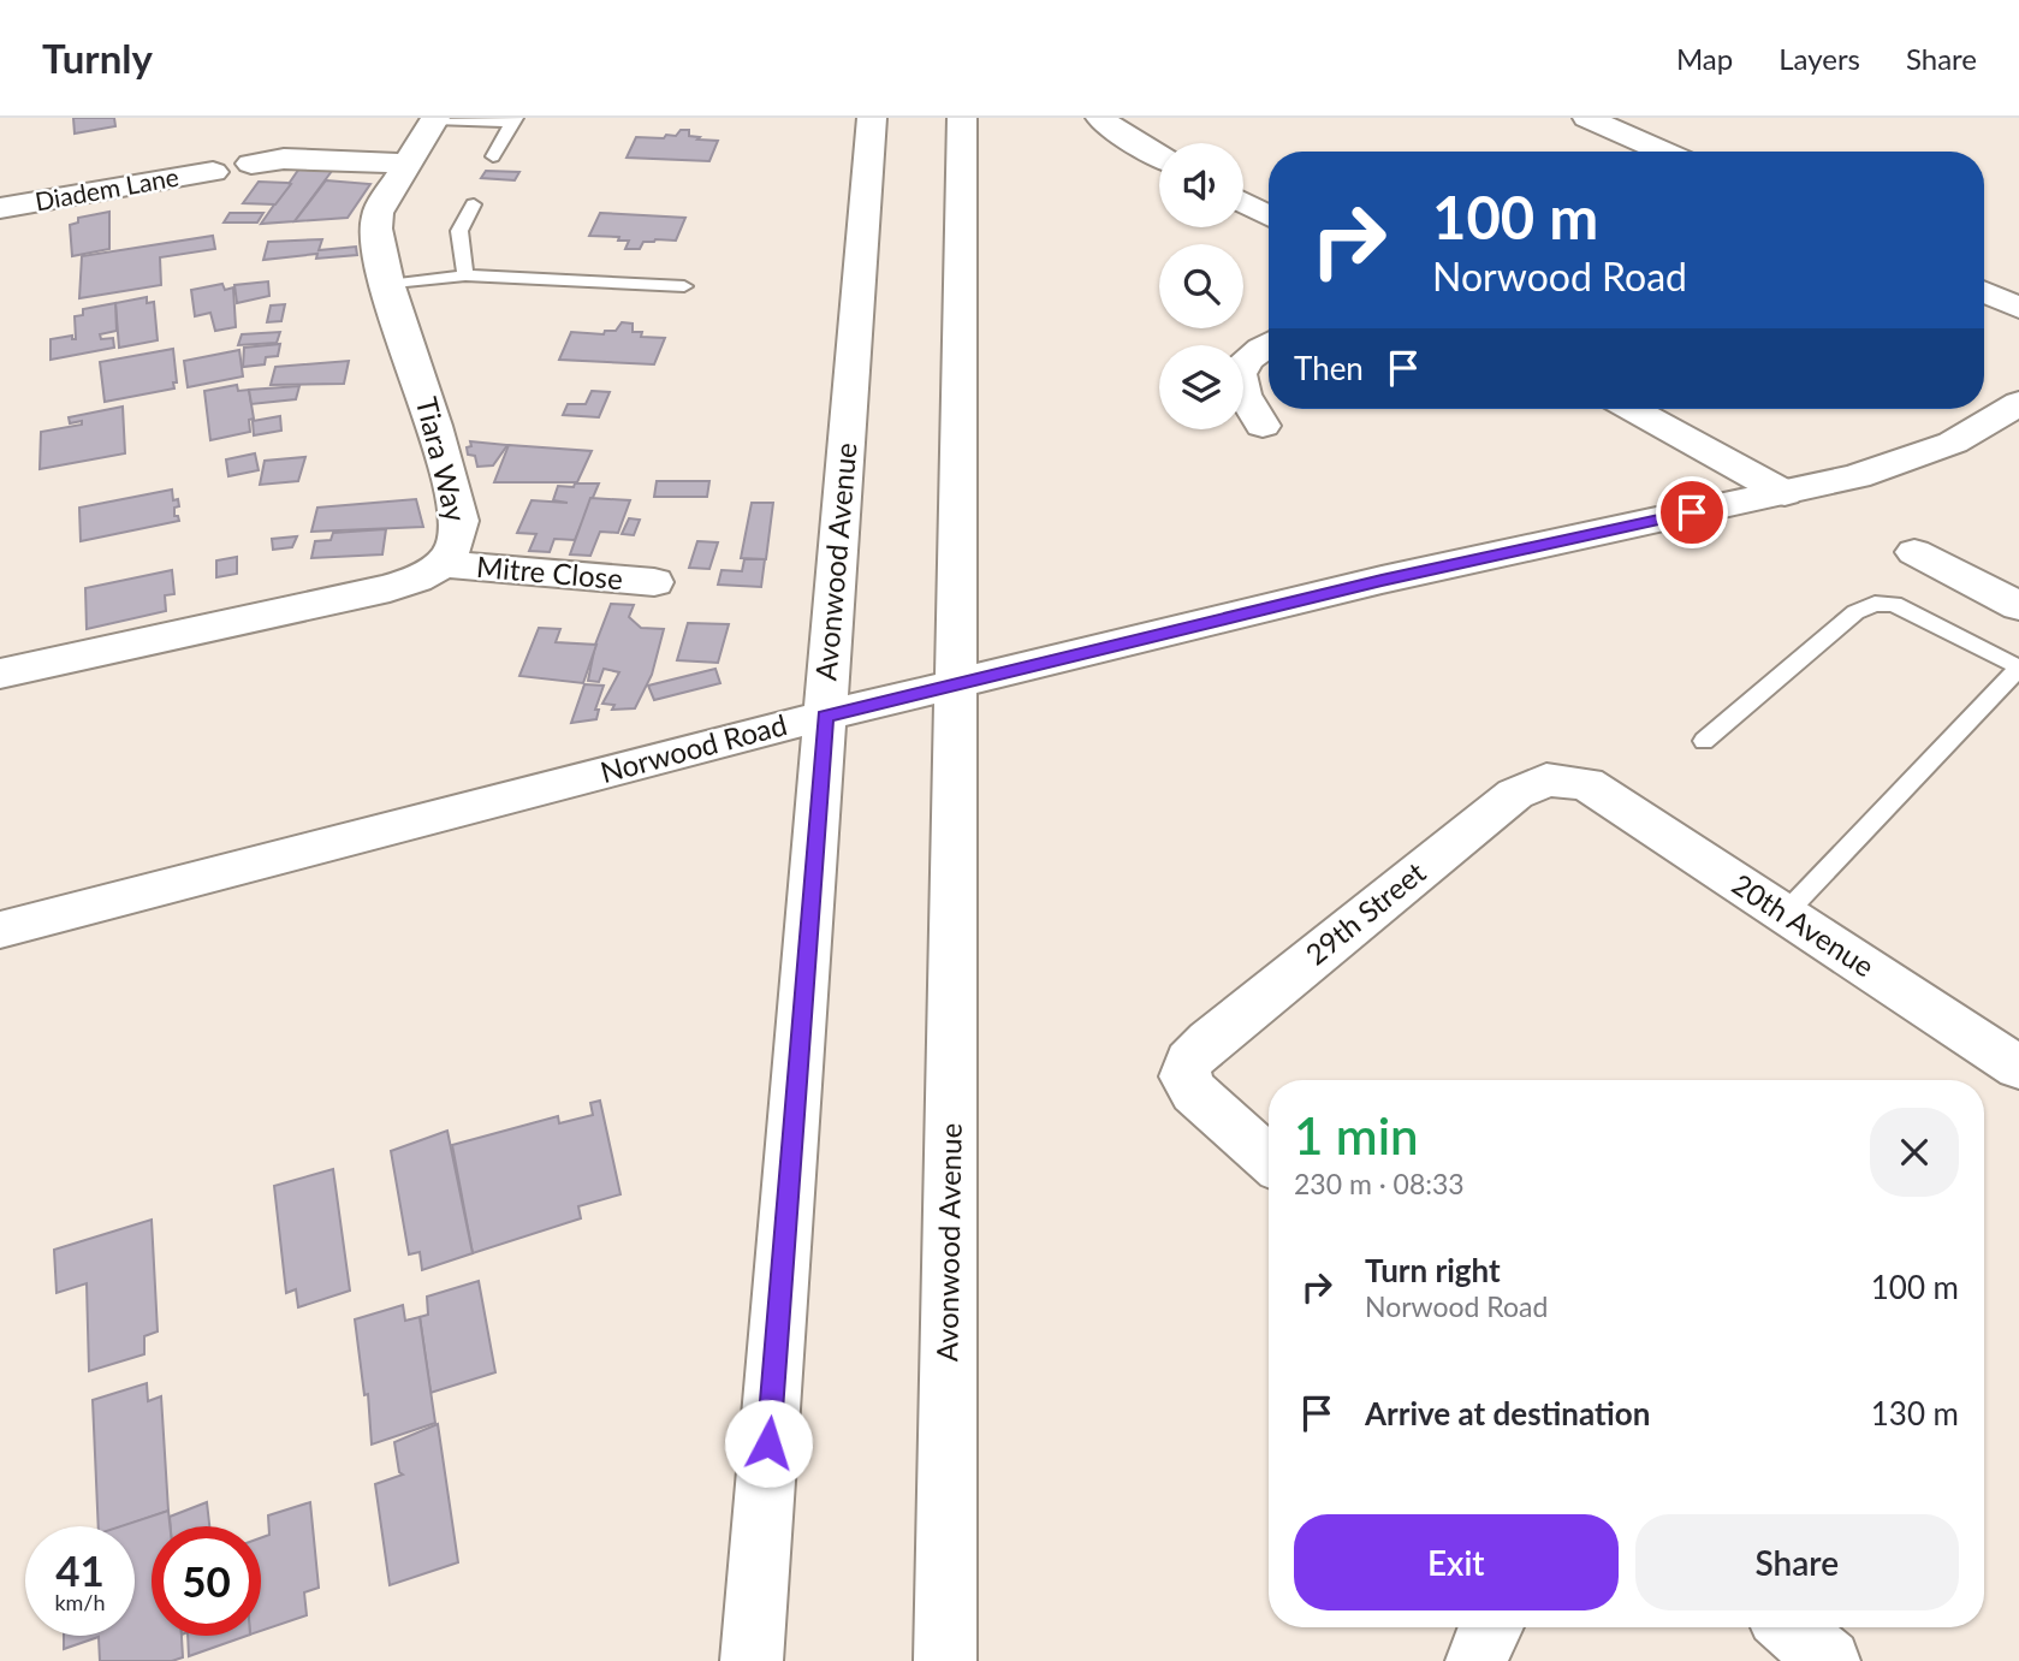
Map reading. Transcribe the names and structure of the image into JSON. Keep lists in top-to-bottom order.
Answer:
{
  "streets": {
    "street": [
      "Diadem Lane",
      "Tiara Way",
      "Avonwood Avenue",
      "Mitre Close",
      "Norwood Road",
      "29th Street",
      "20th Avenue"
    ]
  },
  "crossings": [
    ["Tiara Way", "Mitre Close"],
    ["Avonwood Avenue", "Norwood Road"],
    ["29th Street", "20th Avenue"]
  ],
  "page": {
    "header": "Turnly",
    "nav": ["Map", "Layers", "Share"],
    "turn": ["100 m", "Norwood Road"],
    "then": "Then",
    "heading": ["1 min", "230 m · 08:33"],
    "list": [
      {
        "name": "Turn right",
        "note": "Norwood Road",
        "value": "100 m"
      },
      {
        "name": "Arrive at destination",
        "value": "130 m"
      }
    ],
    "buttons": ["Exit", "Share"],
    "speed": "41 km/h",
    "limit": "50"
  }
}
